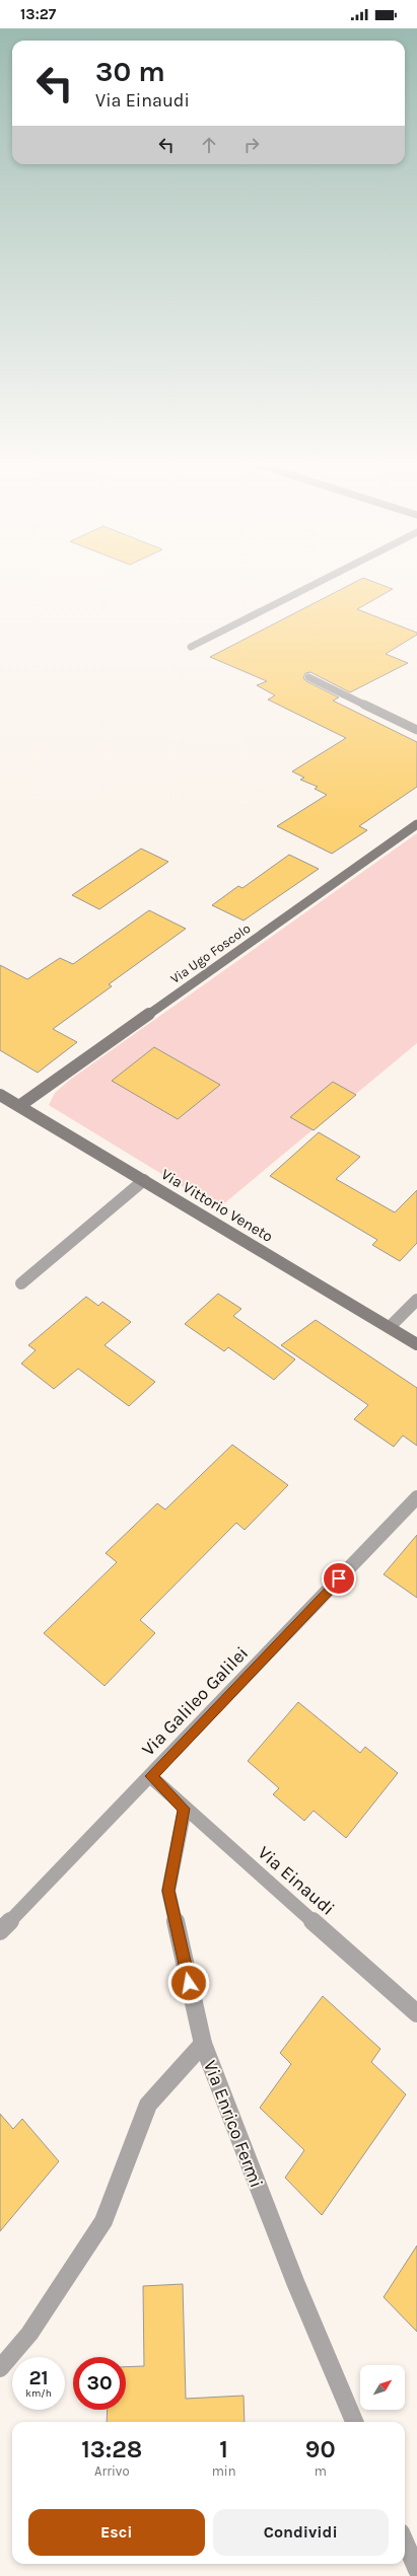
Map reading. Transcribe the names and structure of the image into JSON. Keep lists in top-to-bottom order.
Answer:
{
  "streets": {
    "main road": ["Via Ugo Foscolo", "Via Vittorio Veneto"],
    "street": ["Via Galileo Galilei", "Via Einaudi", "Via Enrico Fermi"]
  },
  "crossings": [
    ["Via Ugo Foscolo", "Via Vittorio Veneto"],
    ["Via Galileo Galilei", "Via Einaudi"],
    ["Via Einaudi", "Via Enrico Fermi"]
  ],
  "north": "top right",
  "page": {
    "status": "13:27",
    "turn": ["30 m", "Via Einaudi"],
    "speed": "21 km/h",
    "limit": "30",
    "eta": [
      "13:28",
      "Arrivo",
      "1",
      "min",
      "90",
      "m"
    ],
    "buttons": ["Esci", "Condividi"]
  }
}
